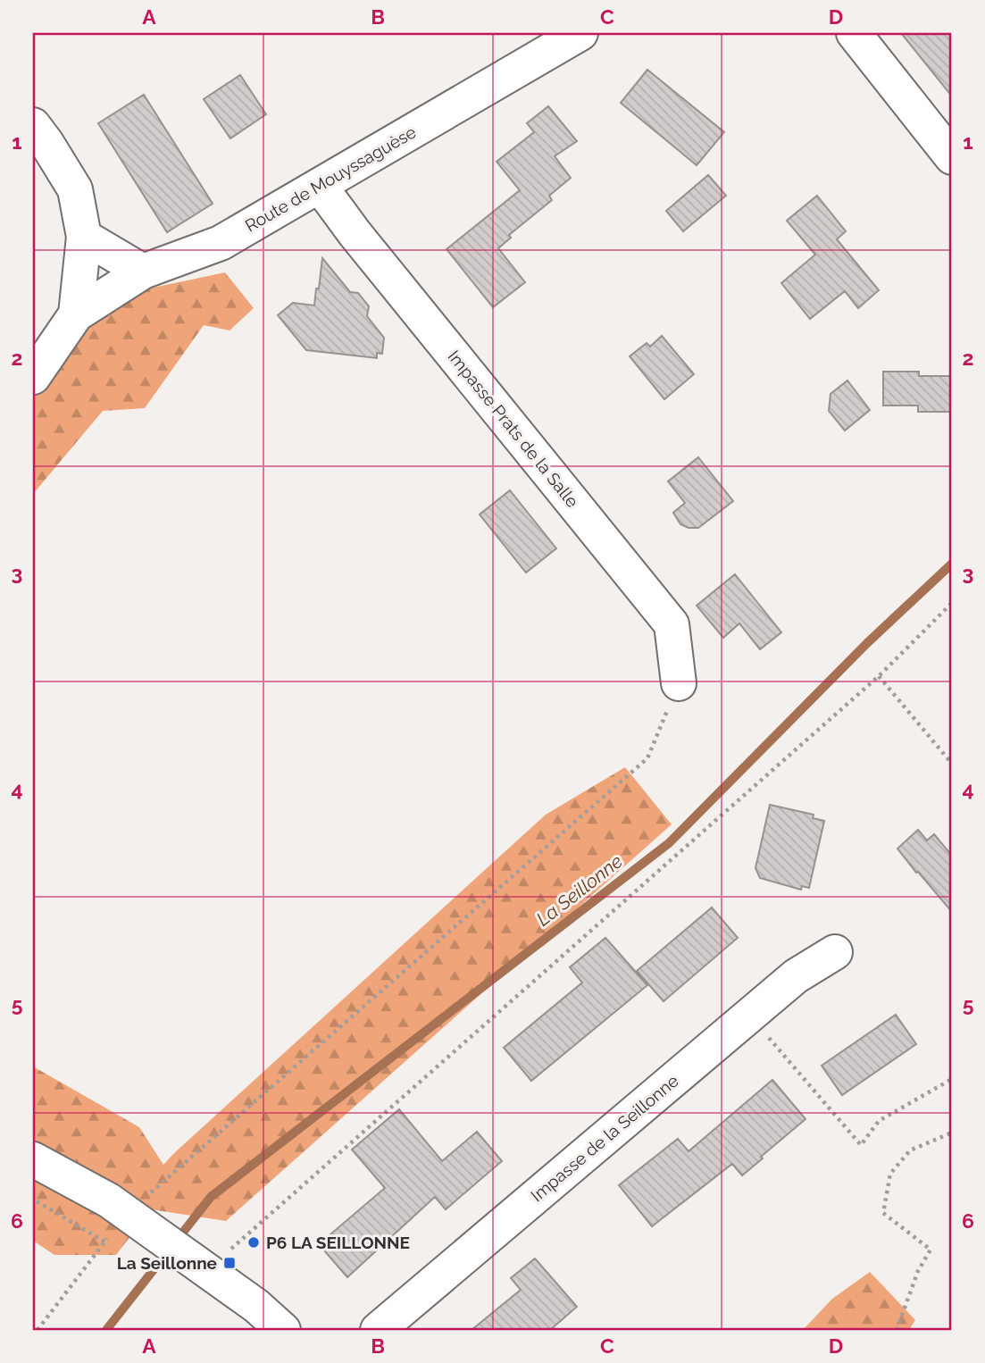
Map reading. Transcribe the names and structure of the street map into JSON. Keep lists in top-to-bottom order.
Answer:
{
  "streets": {
    "street": ["Route de Mouyssaguèse", "Impasse Prats de la Salle", "Impasse de la Seillonne"]
  },
  "crossings": [
    ["Route de Mouyssaguèse", "Impasse Prats de la Salle"]
  ],
  "water": ["La Seillonne"],
  "places": {
    "other": ["P6 LA SEILLONNE"],
    "transit": ["La Seillonne"]
  },
  "grid": {
    "columns": [
      "A",
      "B",
      "C",
      "D"
    ],
    "rows": [
      "1",
      "2",
      "3",
      "4",
      "5",
      "6"
    ]
  }
}
